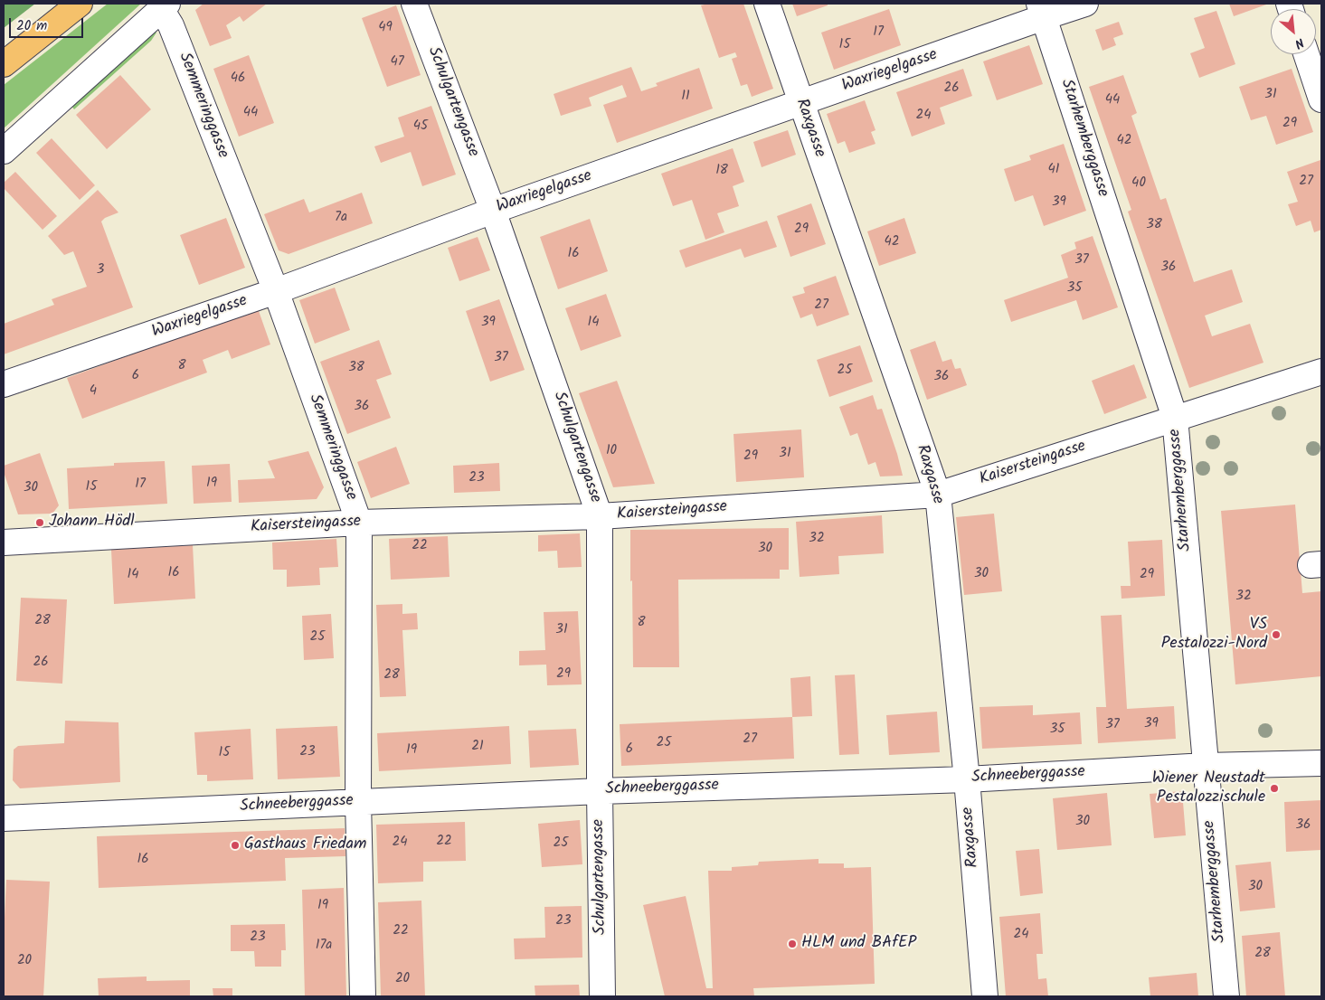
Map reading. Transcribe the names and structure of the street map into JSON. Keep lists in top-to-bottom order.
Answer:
{
  "streets": {
    "street": [
      "Waxriegelgasse",
      "Schulgartengasse",
      "Semmeringgasse",
      "Raxgasse",
      "Starhemberggasse",
      "Kaisersteingasse",
      "Schneeberggasse"
    ]
  },
  "crossings": [
    ["Waxriegelgasse", "Schulgartengasse"],
    ["Waxriegelgasse", "Semmeringgasse"],
    ["Waxriegelgasse", "Raxgasse"],
    ["Waxriegelgasse", "Starhemberggasse"],
    ["Schulgartengasse", "Kaisersteingasse"],
    ["Schulgartengasse", "Schneeberggasse"],
    ["Semmeringgasse", "Kaisersteingasse"],
    ["Semmeringgasse", "Schneeberggasse"],
    ["Raxgasse", "Kaisersteingasse"],
    ["Raxgasse", "Schneeberggasse"],
    ["Starhemberggasse", "Kaisersteingasse"],
    ["Starhemberggasse", "Schneeberggasse"]
  ],
  "places": [
    "Johann Hödl",
    "VS Pestalozzi-Nord",
    "Wiener Neustadt Pestalozzischule",
    "Gasthaus Friedam",
    "HLM und BAfEP"
  ],
  "house_numbers": [
    "49",
    "17",
    "15",
    "47",
    "46",
    "26",
    "31",
    "11",
    "44",
    "44",
    "24",
    "29",
    "45",
    "42",
    "41",
    "18",
    "27",
    "40",
    "39",
    "7a",
    "38",
    "29",
    "42",
    "16",
    "37",
    "36",
    "3",
    "35",
    "27",
    "39",
    "14",
    "37",
    "8",
    "38",
    "25",
    "6",
    "36",
    "4",
    "36",
    "10",
    "31",
    "29",
    "23",
    "19",
    "17",
    "15",
    "30",
    "32",
    "22",
    "30",
    "16",
    "30",
    "14",
    "29",
    "32",
    "28",
    "8",
    "31",
    "25",
    "26",
    "29",
    "28",
    "39",
    "37",
    "35",
    "27",
    "25",
    "21",
    "6",
    "19",
    "23",
    "15",
    "30",
    "36",
    "22",
    "24",
    "25",
    "16",
    "30",
    "19",
    "23",
    "22",
    "24",
    "23",
    "17a",
    "28",
    "20",
    "20"
  ],
  "scale_bar": "20 m",
  "north": "bottom right"
}
